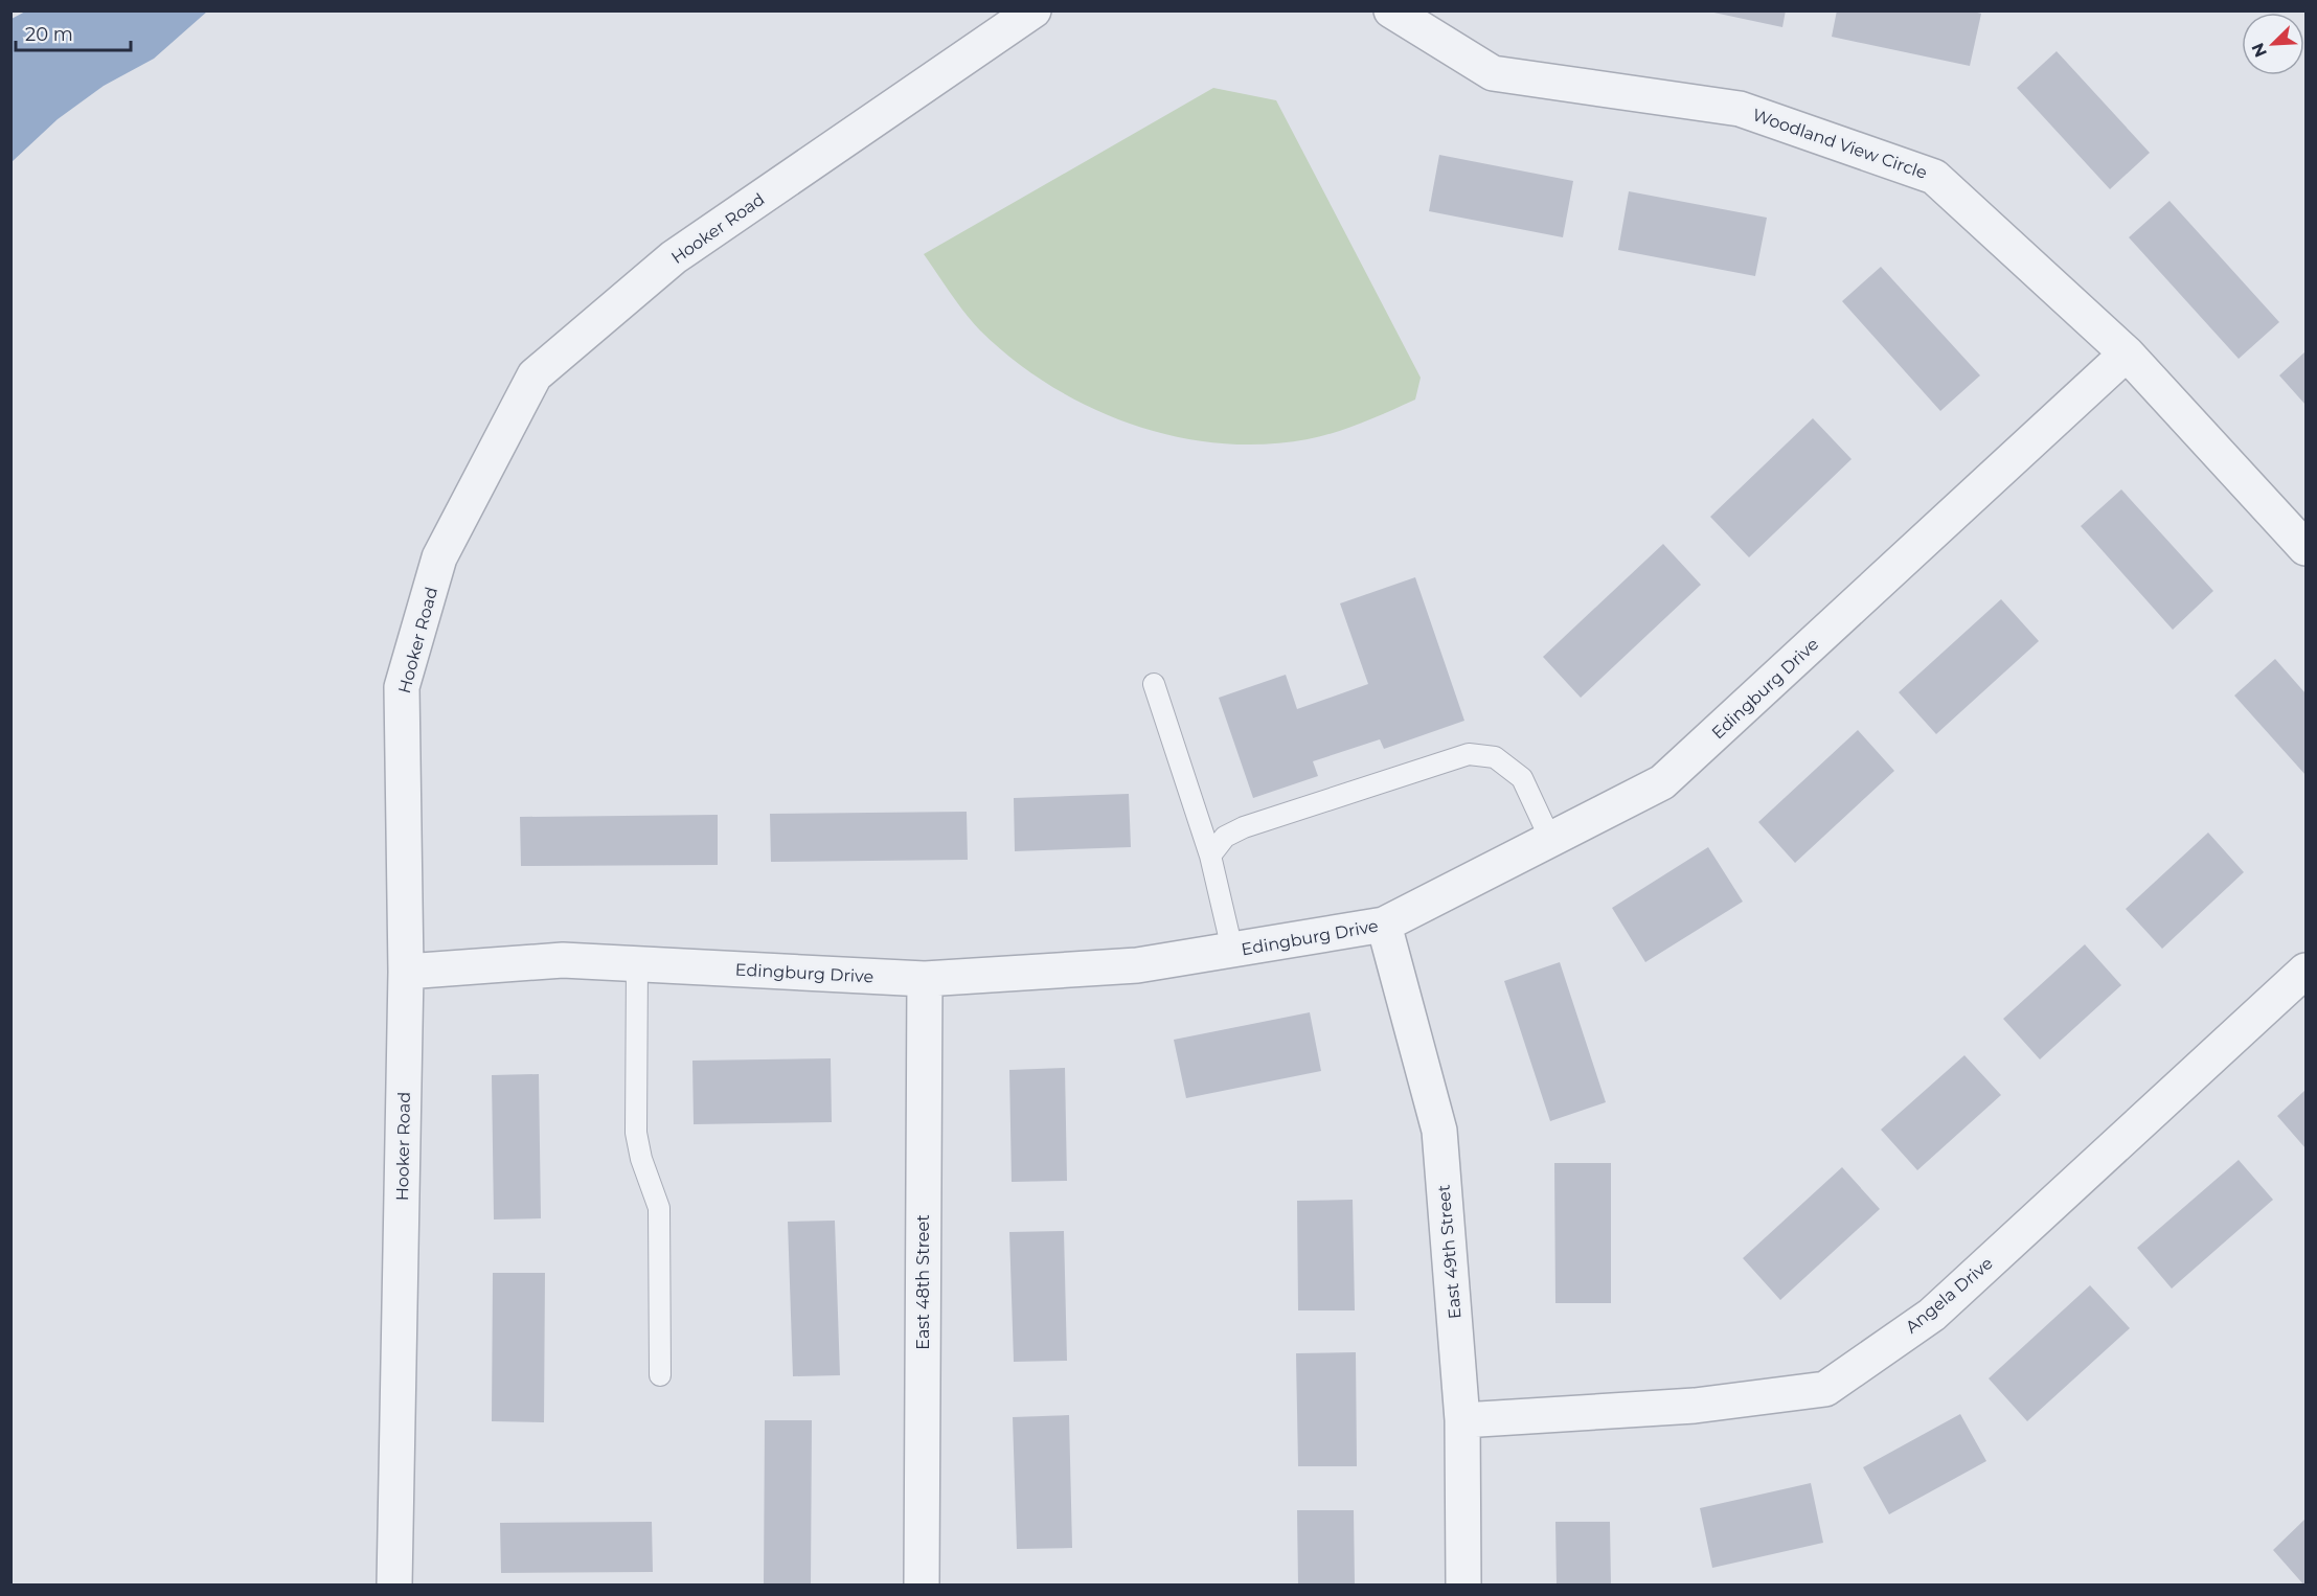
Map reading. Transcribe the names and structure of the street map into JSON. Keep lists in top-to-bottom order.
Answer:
{
  "streets": {
    "street": [
      "Woodland View Circle",
      "Hooker Road",
      "Edingburg Drive",
      "East 49th Street",
      "East 48th Street",
      "Angela Drive"
    ]
  },
  "crossings": [
    ["Woodland View Circle", "Edingburg Drive"],
    ["Hooker Road", "Edingburg Drive"],
    ["Edingburg Drive", "East 49th Street"],
    ["Edingburg Drive", "East 48th Street"],
    ["East 49th Street", "Angela Drive"]
  ],
  "scale_bar": "20 m",
  "north": "bottom left"
}
